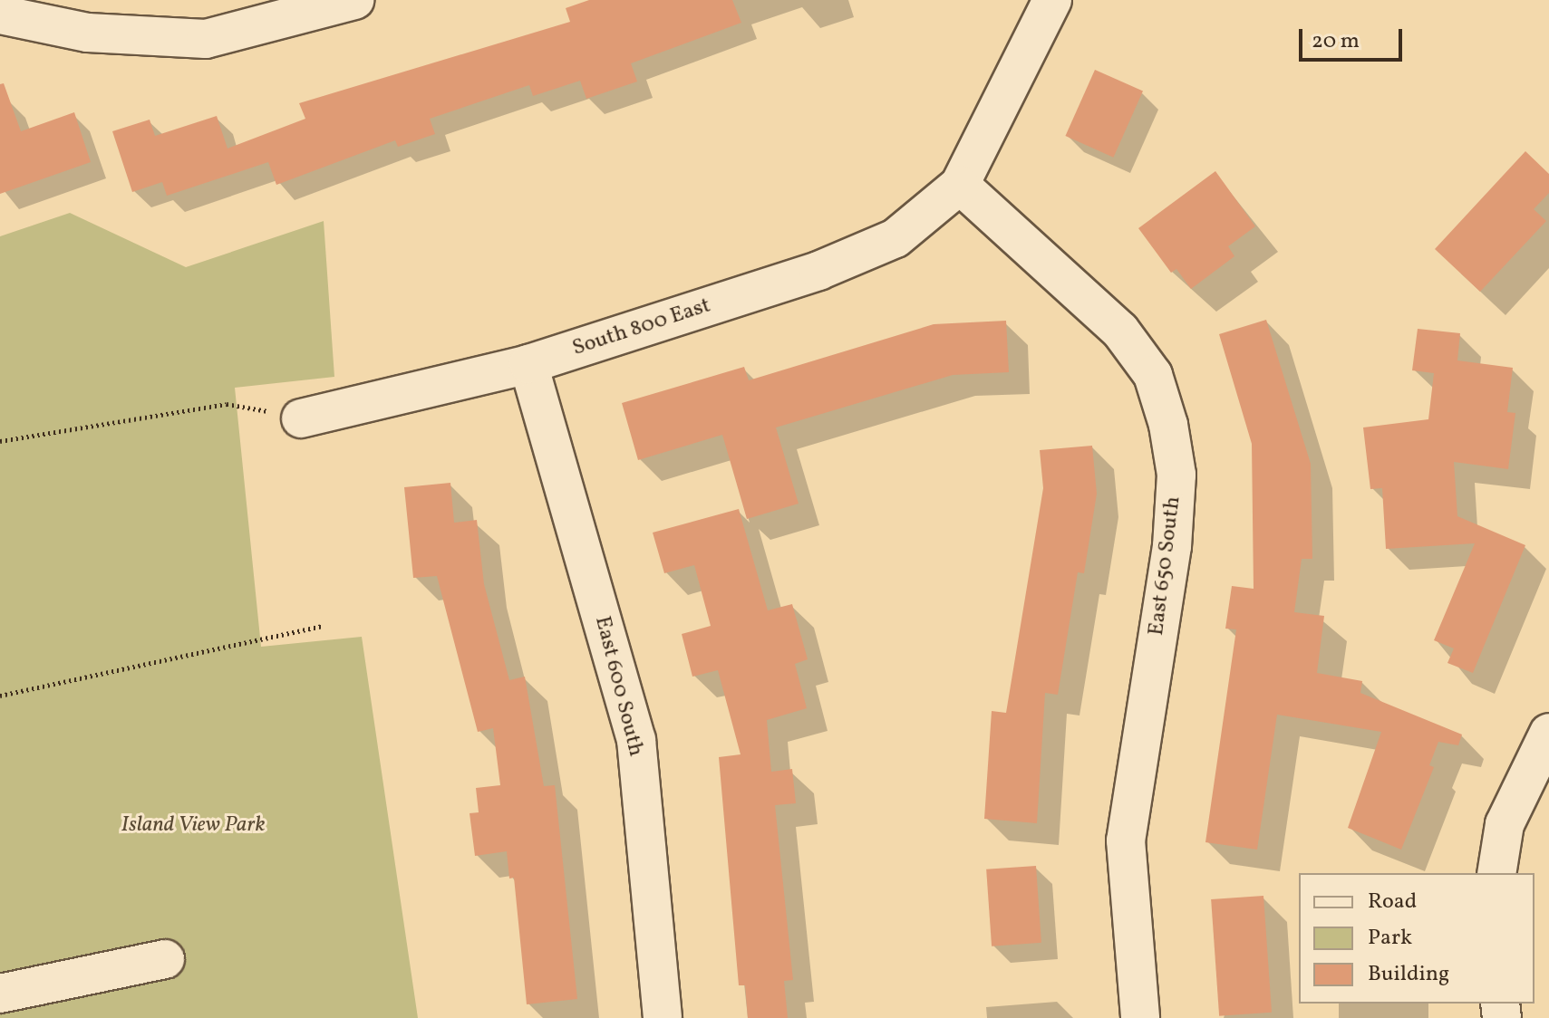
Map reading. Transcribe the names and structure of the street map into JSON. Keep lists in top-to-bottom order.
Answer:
{
  "streets": {
    "street": ["South 800 East", "East 650 South", "East 600 South"]
  },
  "crossings": [
    ["South 800 East", "East 650 South"],
    ["South 800 East", "East 600 South"]
  ],
  "parks": ["Island View Park"],
  "legend": ["Road", "Park", "Building"],
  "scale_bar": "20 m"
}
